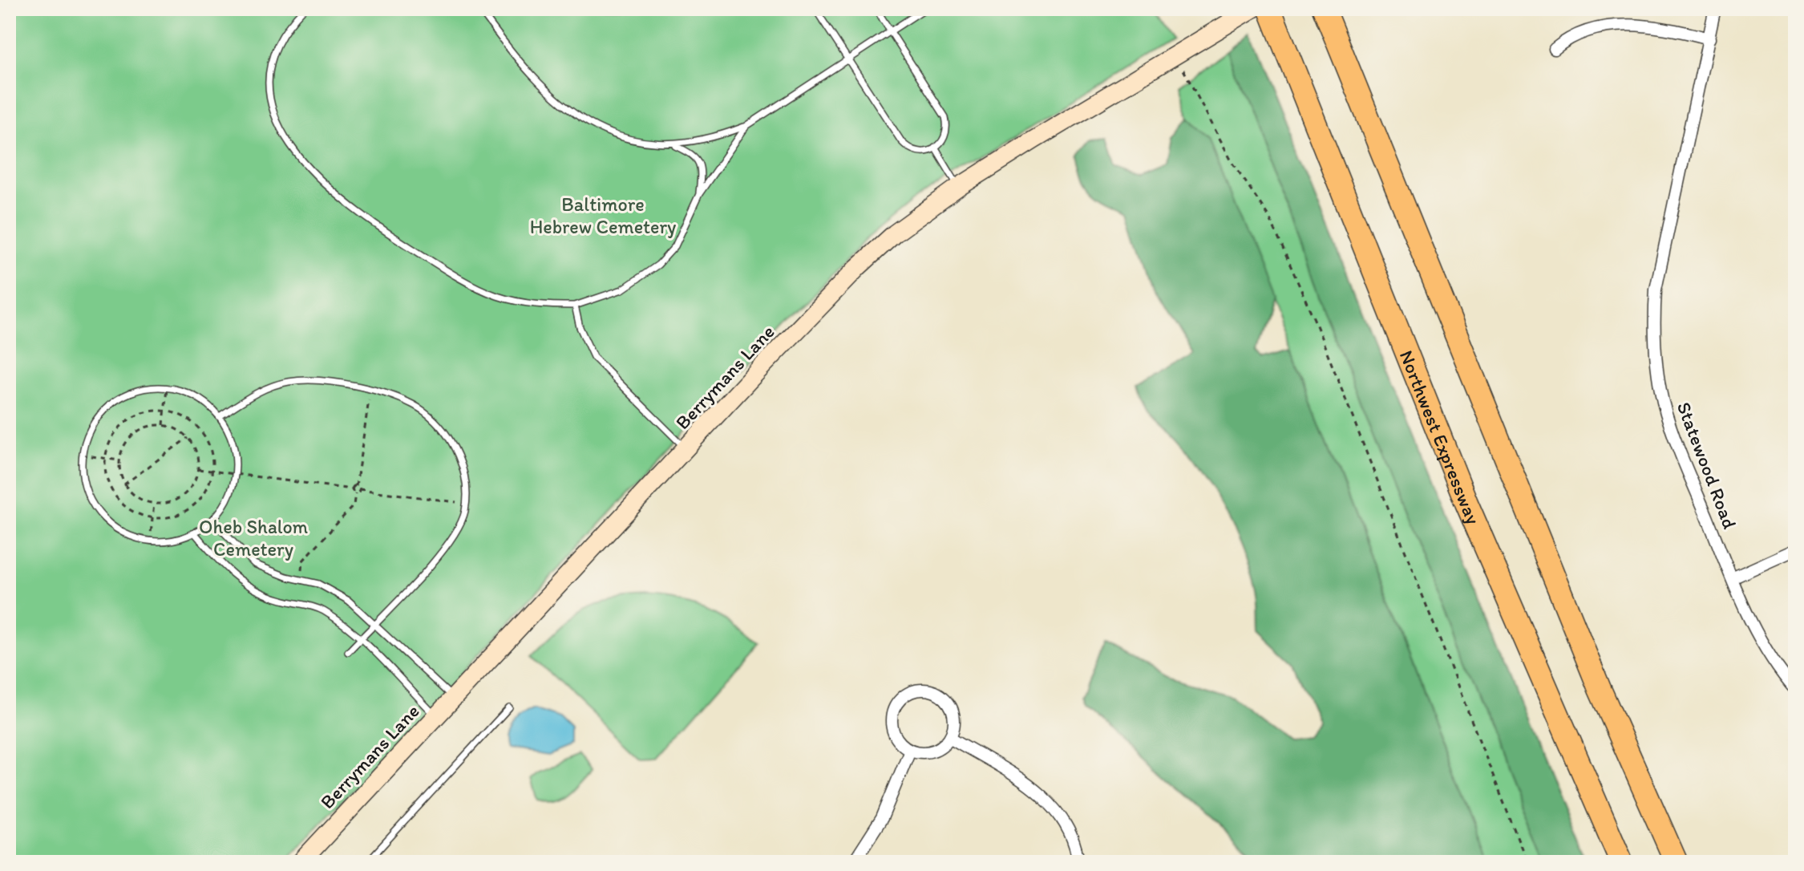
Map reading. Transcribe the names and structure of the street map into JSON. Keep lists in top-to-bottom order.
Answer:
{
  "streets": {
    "highway": ["Northwest Expressway"],
    "street": ["Berrymans Lane", "Statewood Road"]
  },
  "parks": ["Baltimore Hebrew Cemetery", "Oheb Shalom Cemetery"]
}
